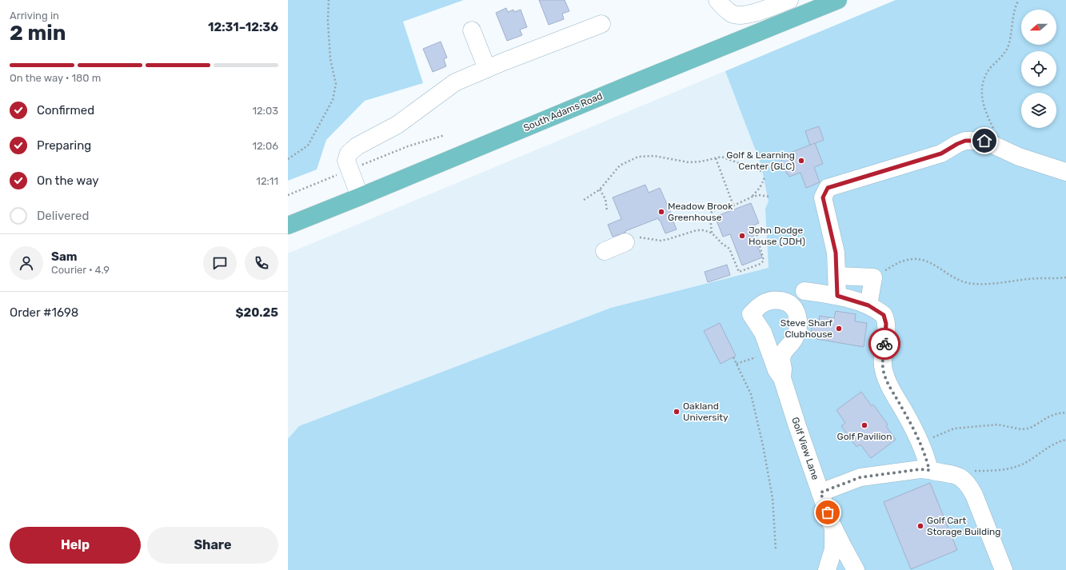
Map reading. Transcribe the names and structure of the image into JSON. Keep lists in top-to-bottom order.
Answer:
{
  "streets": {
    "main road": ["South Adams Road"],
    "street": ["Golf View Lane"]
  },
  "places": [
    "Golf & Learning Center (GLC)",
    "Meadow Brook Greenhouse",
    "John Dodge House (JDH)",
    "Steve Sharf Clubhouse",
    "Oakland University",
    "Golf Pavilion",
    "Golf Cart Storage Building"
  ],
  "north": "left",
  "page": {
    "heading": ["2 min", "Arriving in", "12:31–12:36"],
    "panel": [
      "Sam",
      "Courier · 4.9",
      "Order #1698",
      "$20.25"
    ],
    "bar": "On the way · 180 m",
    "list": [
      ["Confirmed", "12:03"],
      ["Preparing", "12:06"],
      ["On the way", "12:11"],
      "Delivered"
    ],
    "buttons": ["Help", "Share"]
  }
}
